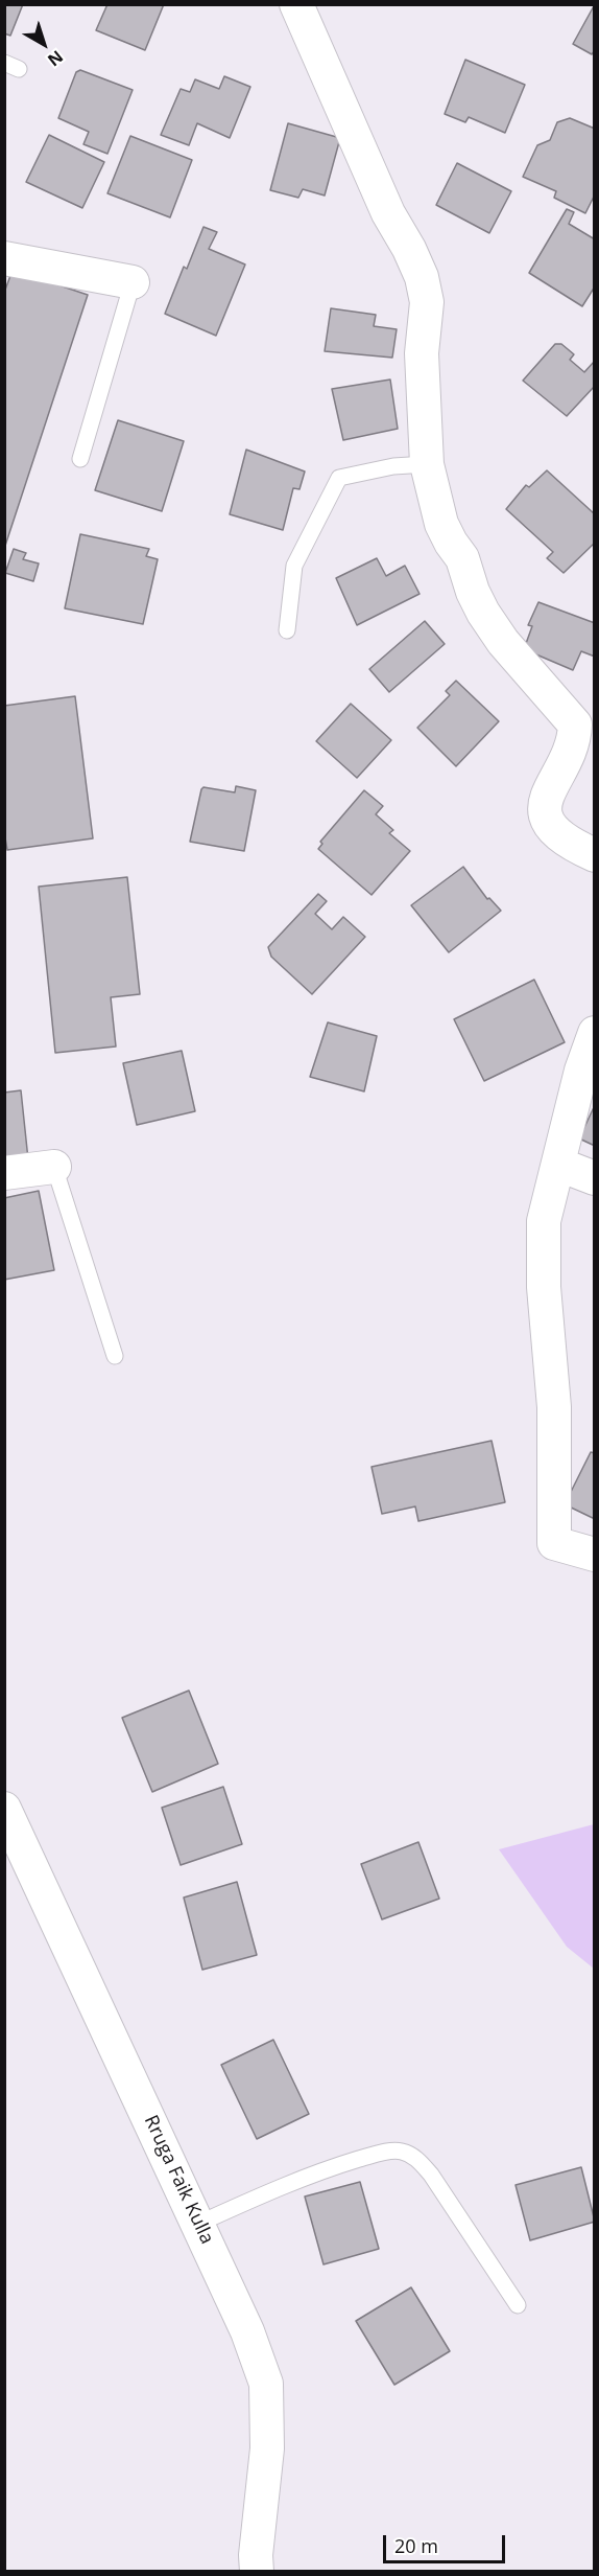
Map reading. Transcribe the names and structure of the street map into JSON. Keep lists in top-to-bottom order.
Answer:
{
  "streets": {
    "street": ["Rruga Faik Kulla"]
  },
  "scale_bar": "20 m",
  "north": "bottom right"
}
